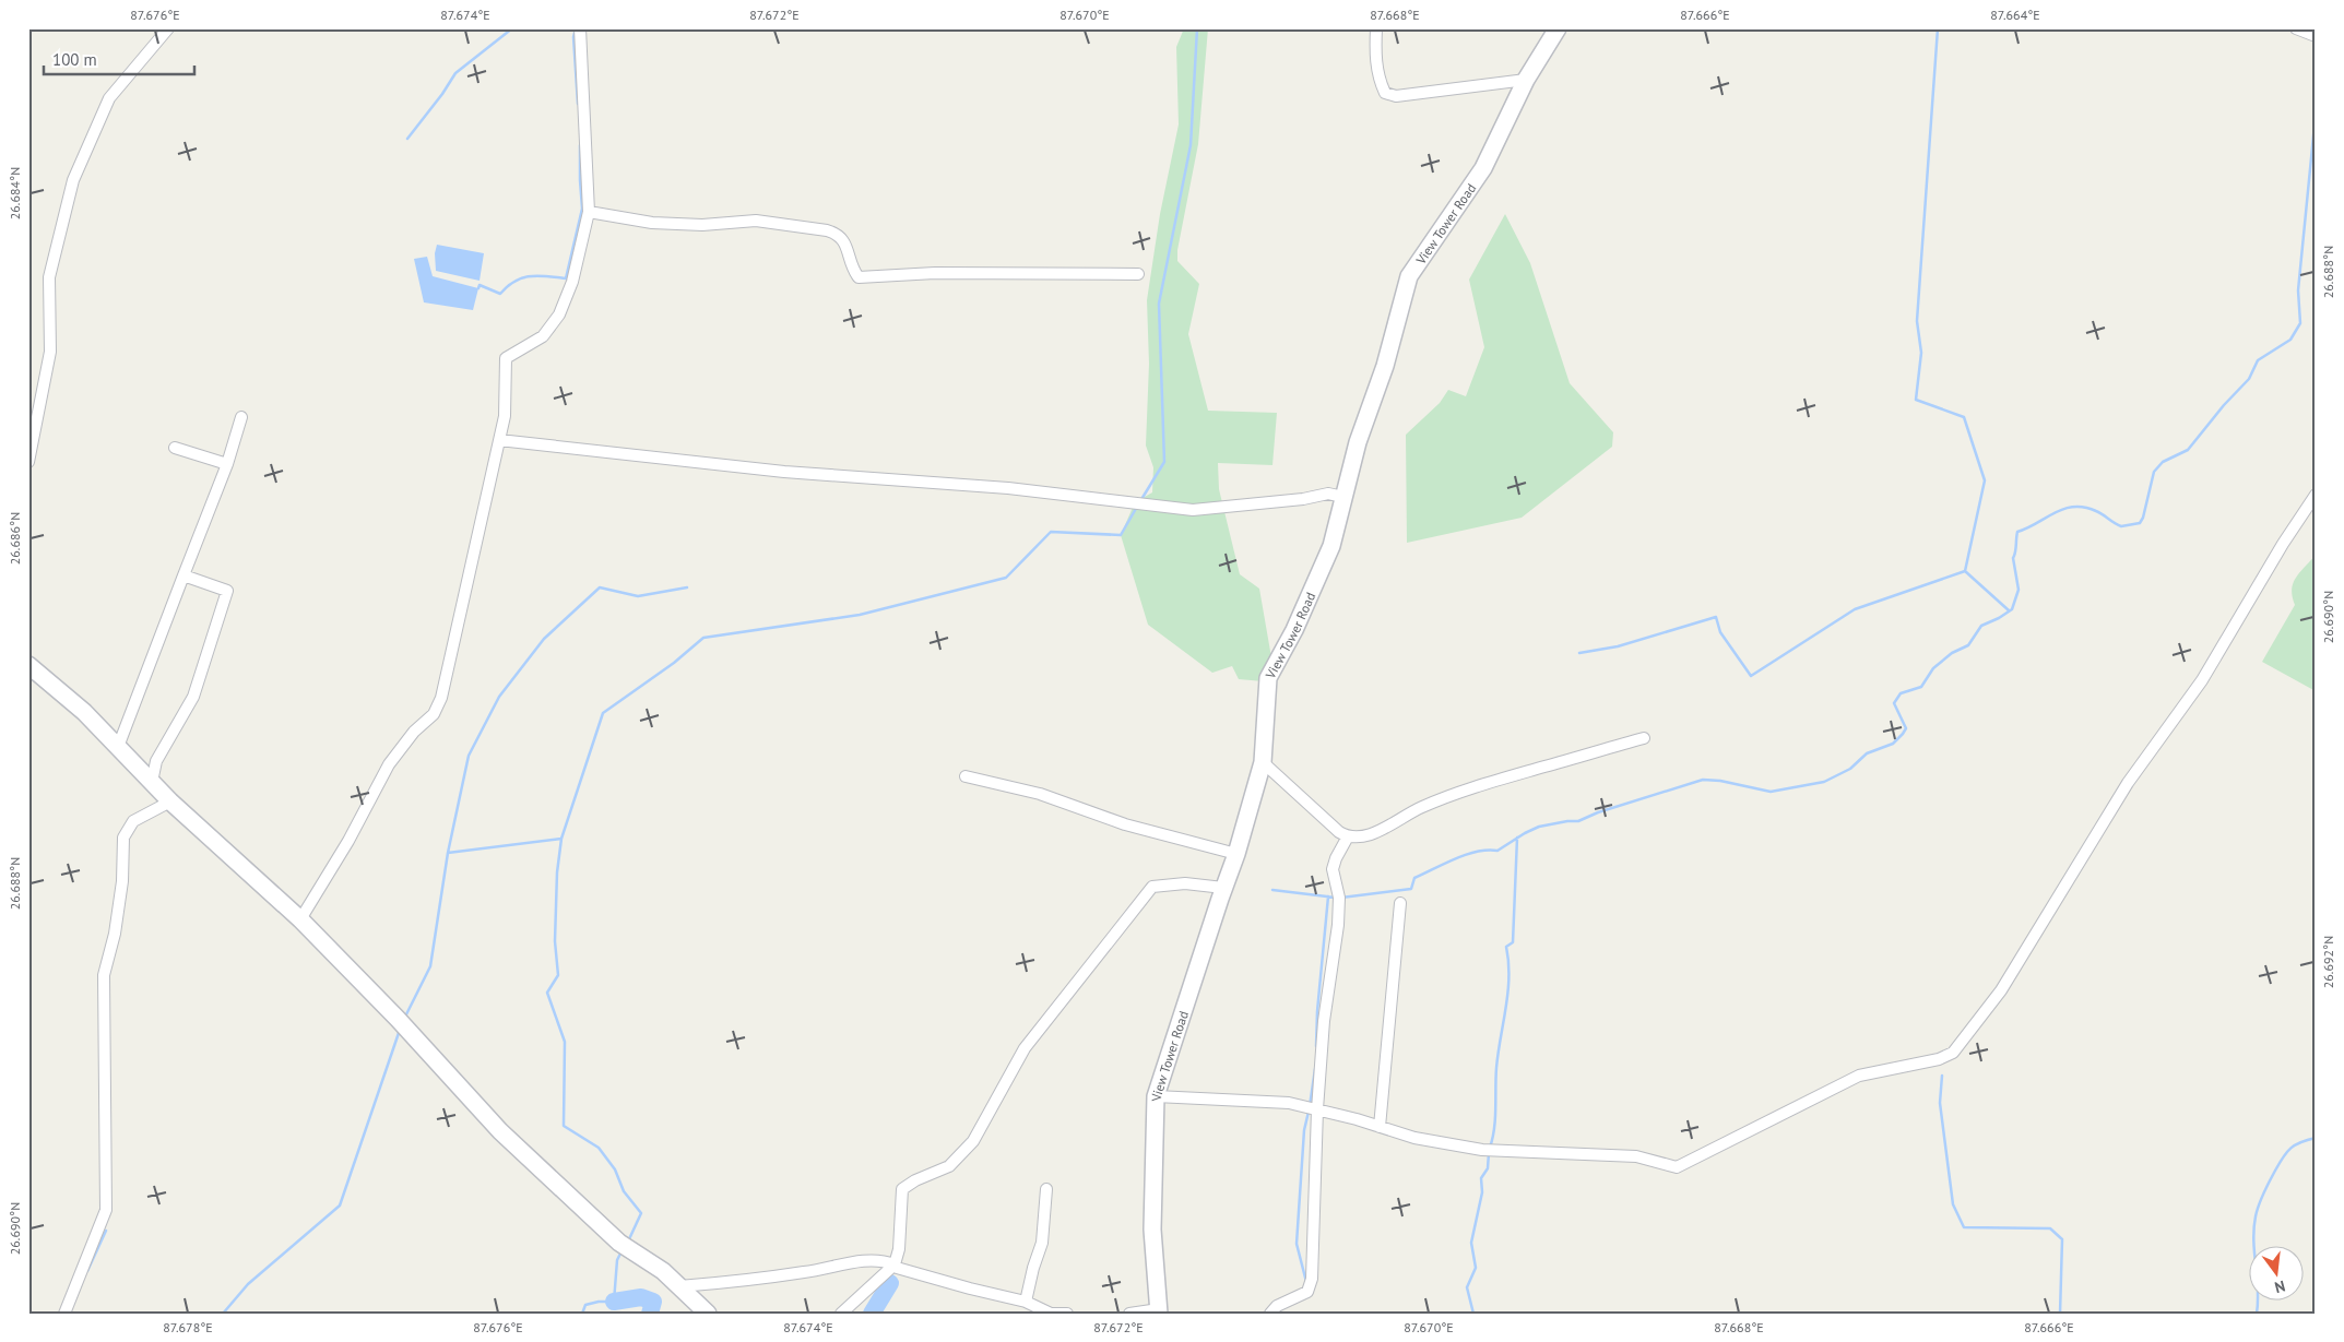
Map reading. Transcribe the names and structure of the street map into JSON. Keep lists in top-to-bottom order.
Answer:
{
  "streets": {
    "street": ["View Tower Road"]
  },
  "scale_bar": "100 m",
  "north": "bottom",
  "coordinates": [
    "87.676°E",
    "87.674°E",
    "87.672°E",
    "87.670°E",
    "87.668°E",
    "87.666°E",
    "87.664°E",
    "26.684°N",
    "26.688°N",
    "26.686°N",
    "26.690°N",
    "26.692°N",
    "87.678°E"
  ]
}
